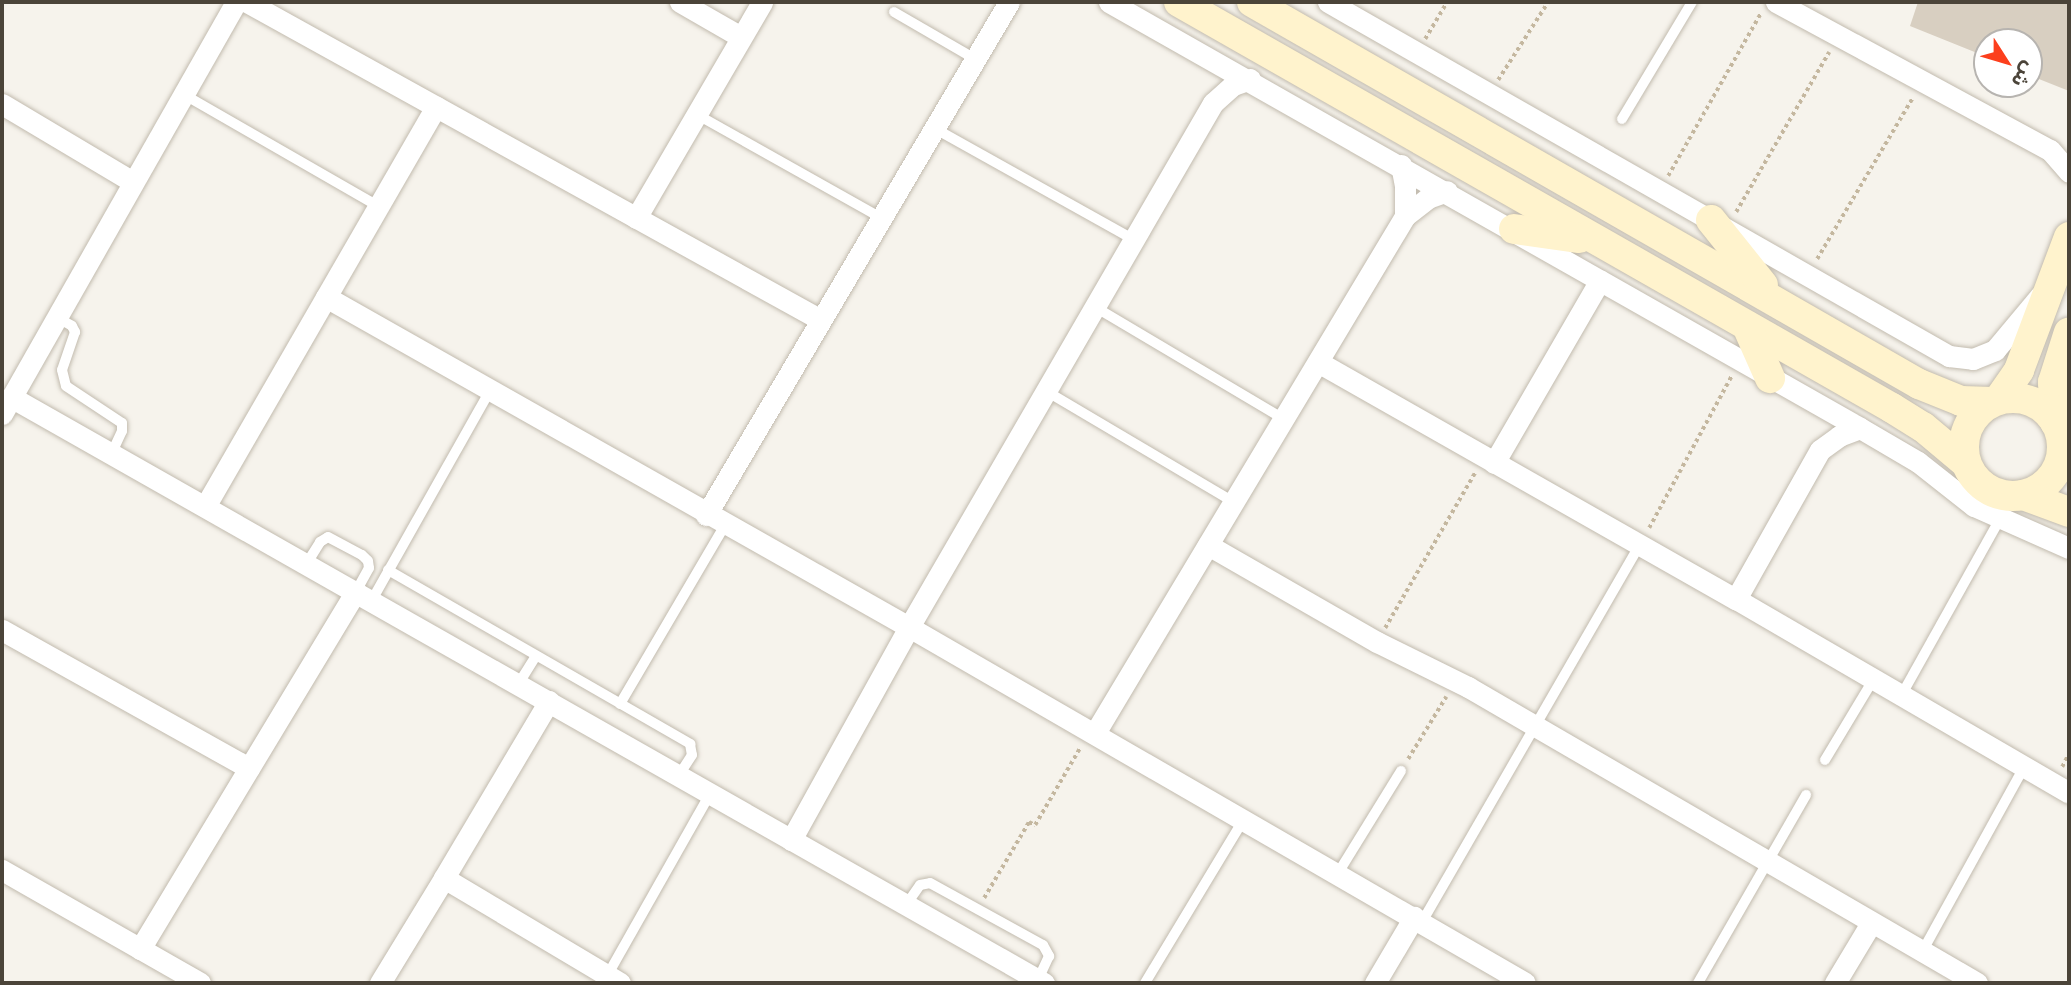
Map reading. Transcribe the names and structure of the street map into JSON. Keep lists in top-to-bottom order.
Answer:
{
  "north": "bottom right"
}
